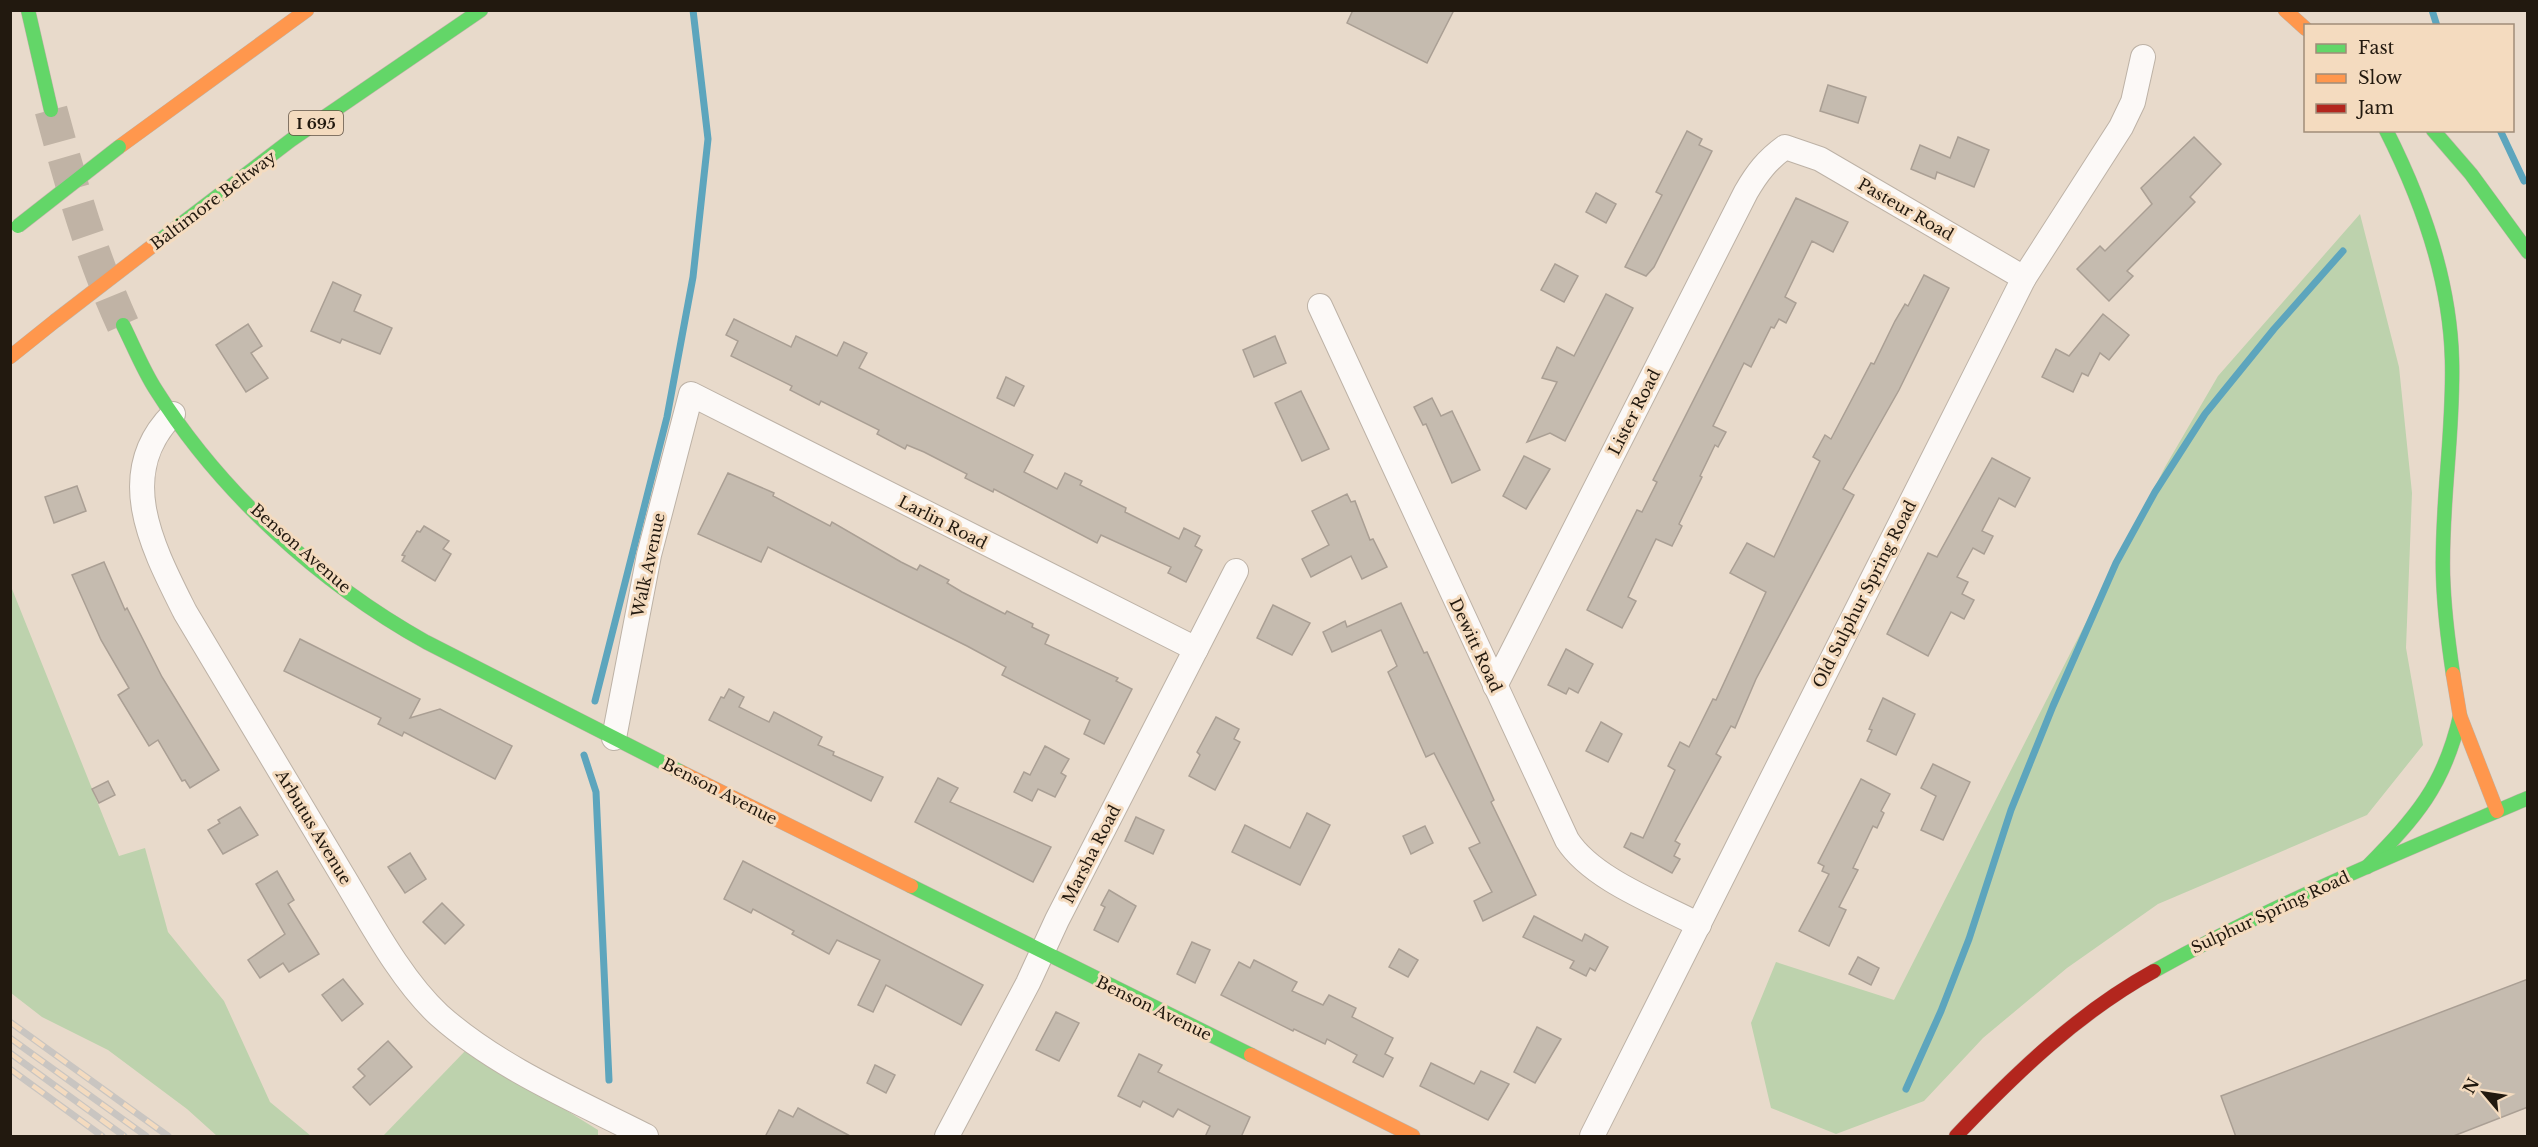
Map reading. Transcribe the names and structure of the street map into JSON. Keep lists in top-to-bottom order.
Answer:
{
  "streets": {
    "main road": [
      "I 695",
      "Baltimore Beltway",
      "Benson Avenue",
      "Sulphur Spring Road"
    ],
    "street": [
      "Pasteur Road",
      "Lister Road",
      "Larlin Road",
      "Walk Avenue",
      "Old Sulphur Spring Road",
      "Dewitt Road",
      "Arbutus Avenue",
      "Marsha Road"
    ]
  },
  "crossings": [
    ["Pasteur Road", "Lister Road"],
    ["Pasteur Road", "Old Sulphur Spring Road"],
    ["Lister Road", "Dewitt Road"],
    ["Larlin Road", "Walk Avenue"],
    ["Larlin Road", "Marsha Road"],
    ["Benson Avenue", "Walk Avenue"],
    ["Benson Avenue", "Arbutus Avenue"],
    ["Benson Avenue", "Marsha Road"],
    ["Old Sulphur Spring Road", "Dewitt Road"]
  ],
  "legend": ["Fast", "Slow", "Jam"],
  "north": "top left"
}
